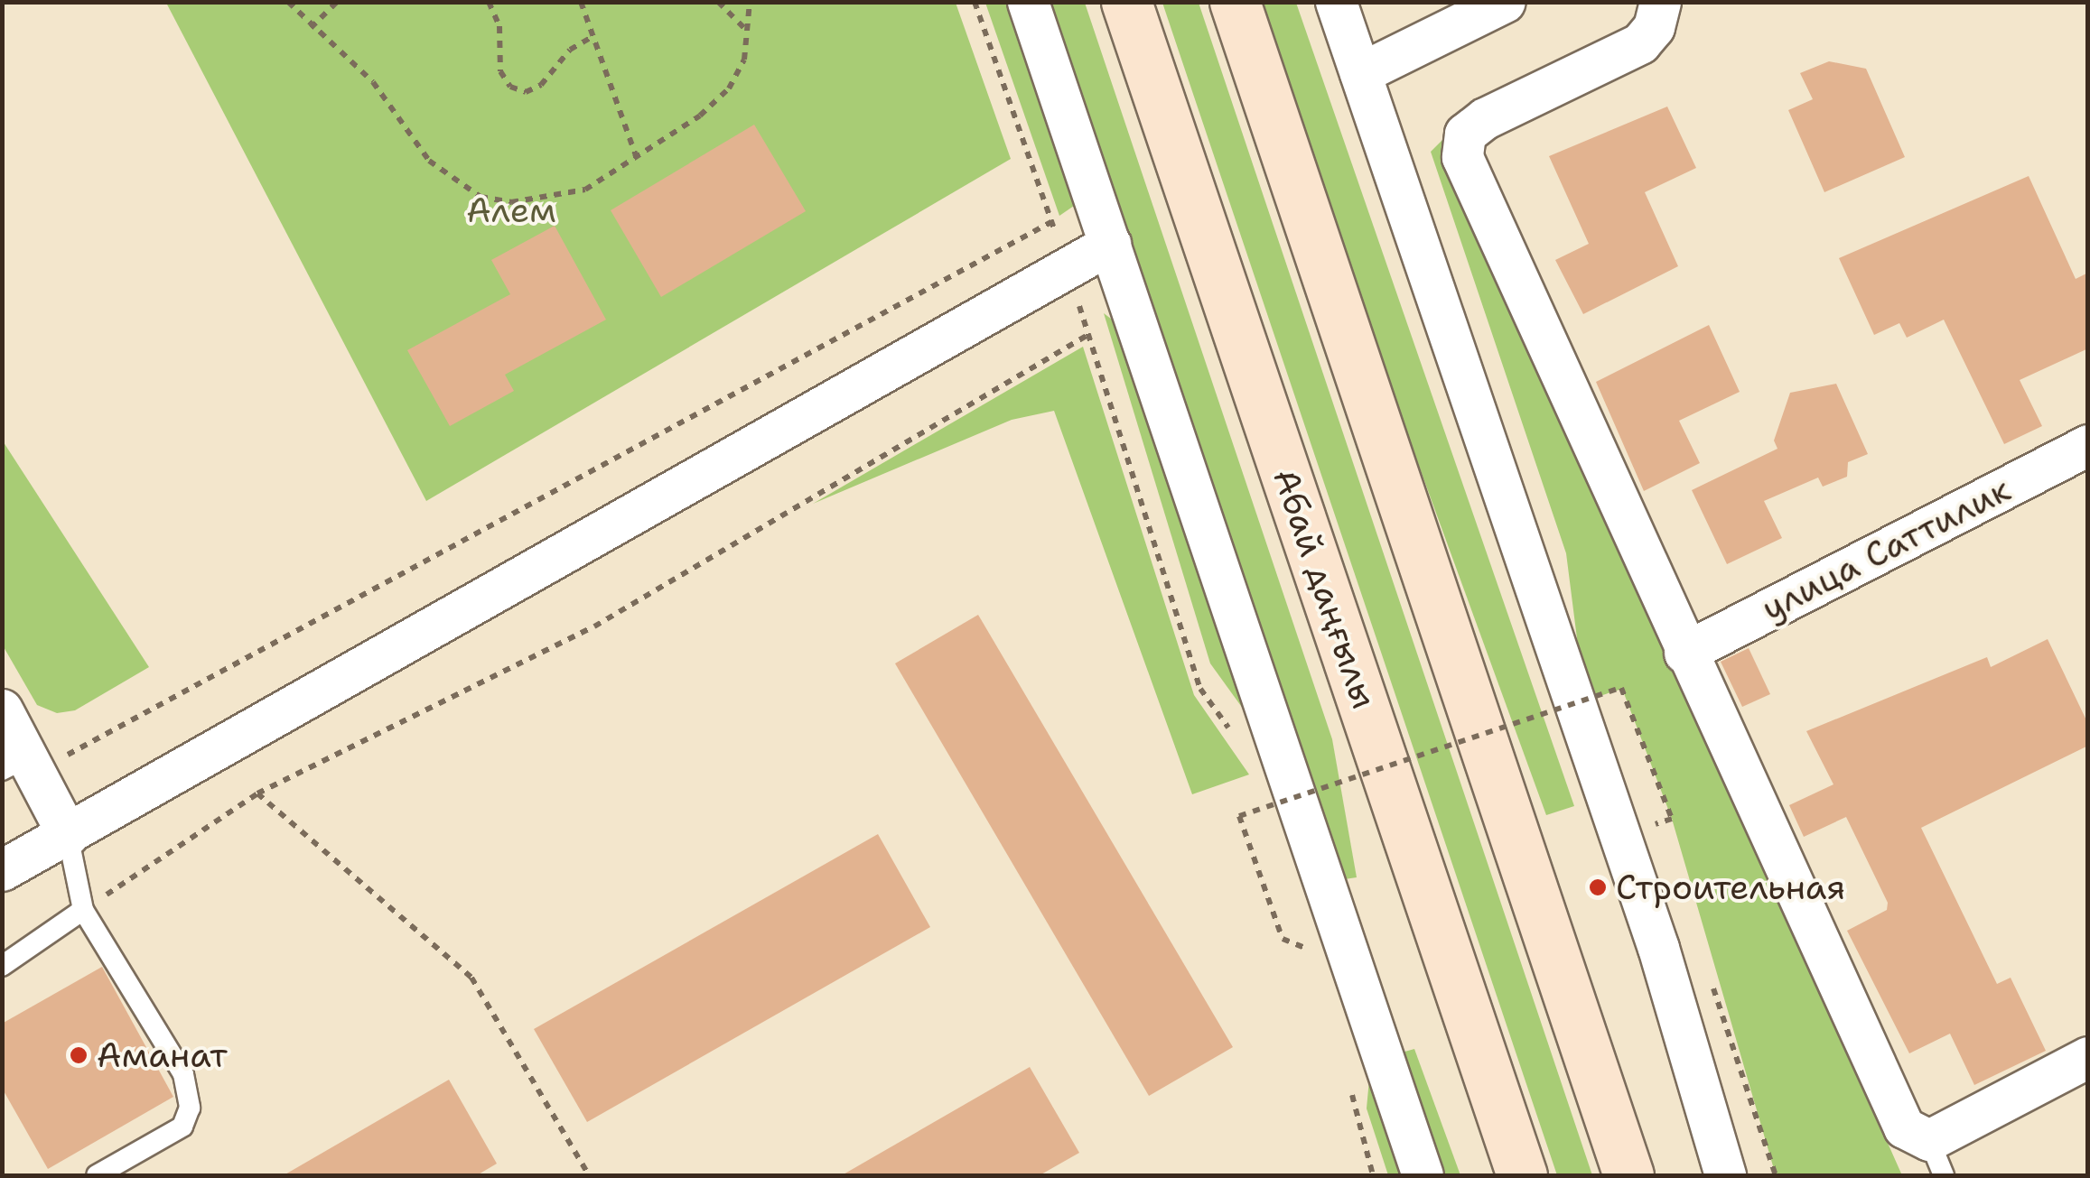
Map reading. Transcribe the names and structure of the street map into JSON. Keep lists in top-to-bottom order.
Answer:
{
  "streets": {
    "main road": ["Абай даңғылы"],
    "street": ["улица Саттилик"]
  },
  "parks": ["Алем"],
  "places": ["Строительная", "Аманат"]
}
